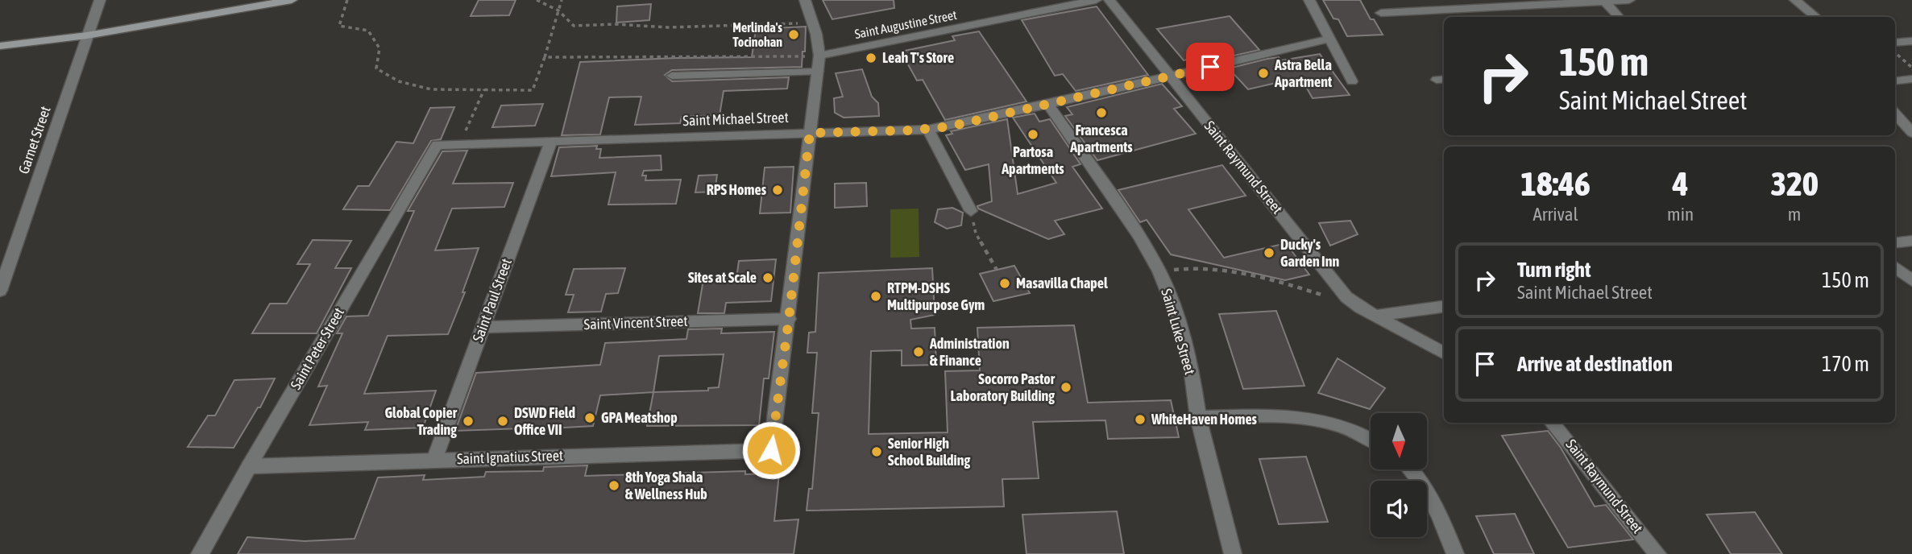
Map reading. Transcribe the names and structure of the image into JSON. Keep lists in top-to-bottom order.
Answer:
{
  "streets": {
    "street": [
      "Saint Augustine Street",
      "Saint Michael Street",
      "Garnet Street",
      "Saint Raymund Street",
      "Saint Paul Street",
      "Saint Vincent Street",
      "Saint Luke Street",
      "Saint Peter Street",
      "Saint Ignatius Street"
    ]
  },
  "crossings": [
    ["Saint Michael Street", "Saint Raymund Street"],
    ["Saint Michael Street", "Saint Paul Street"],
    ["Saint Michael Street", "Saint Luke Street"],
    ["Saint Michael Street", "Saint Peter Street"],
    ["Saint Paul Street", "Saint Vincent Street"],
    ["Saint Paul Street", "Saint Ignatius Street"],
    ["Saint Vincent Street", "Saint Ignatius Street"],
    ["Saint Peter Street", "Saint Ignatius Street"]
  ],
  "places": [
    "Merlinda's Tocinohan",
    "Leah T's Store",
    "Astra Bella Apartment",
    "Francesca Apartments",
    "Partosa Apartments",
    "RPS Homes",
    "Ducky's Garden Inn",
    "Sites at Scale",
    "Masavilla Chapel",
    "RTPM-DSHS Multipurpose Gym",
    "Administration & Finance",
    "Socorro Pastor Laboratory Building",
    "GPA Meatshop",
    "WhiteHaven Homes",
    "Global Copier Trading",
    "DSWD Field Office VII",
    "Senior High School Building",
    "8th Yoga Shala & Wellness Hub"
  ],
  "north": "bottom",
  "page": {
    "turn": ["150 m", "Saint Michael Street"],
    "eta": [
      "18:46",
      "Arrival",
      "4",
      "min",
      "320",
      "m"
    ],
    "list": [
      {
        "name": "Turn right",
        "note": "Saint Michael Street",
        "value": "150 m"
      },
      {
        "name": "Arrive at destination",
        "value": "170 m"
      }
    ]
  }
}
